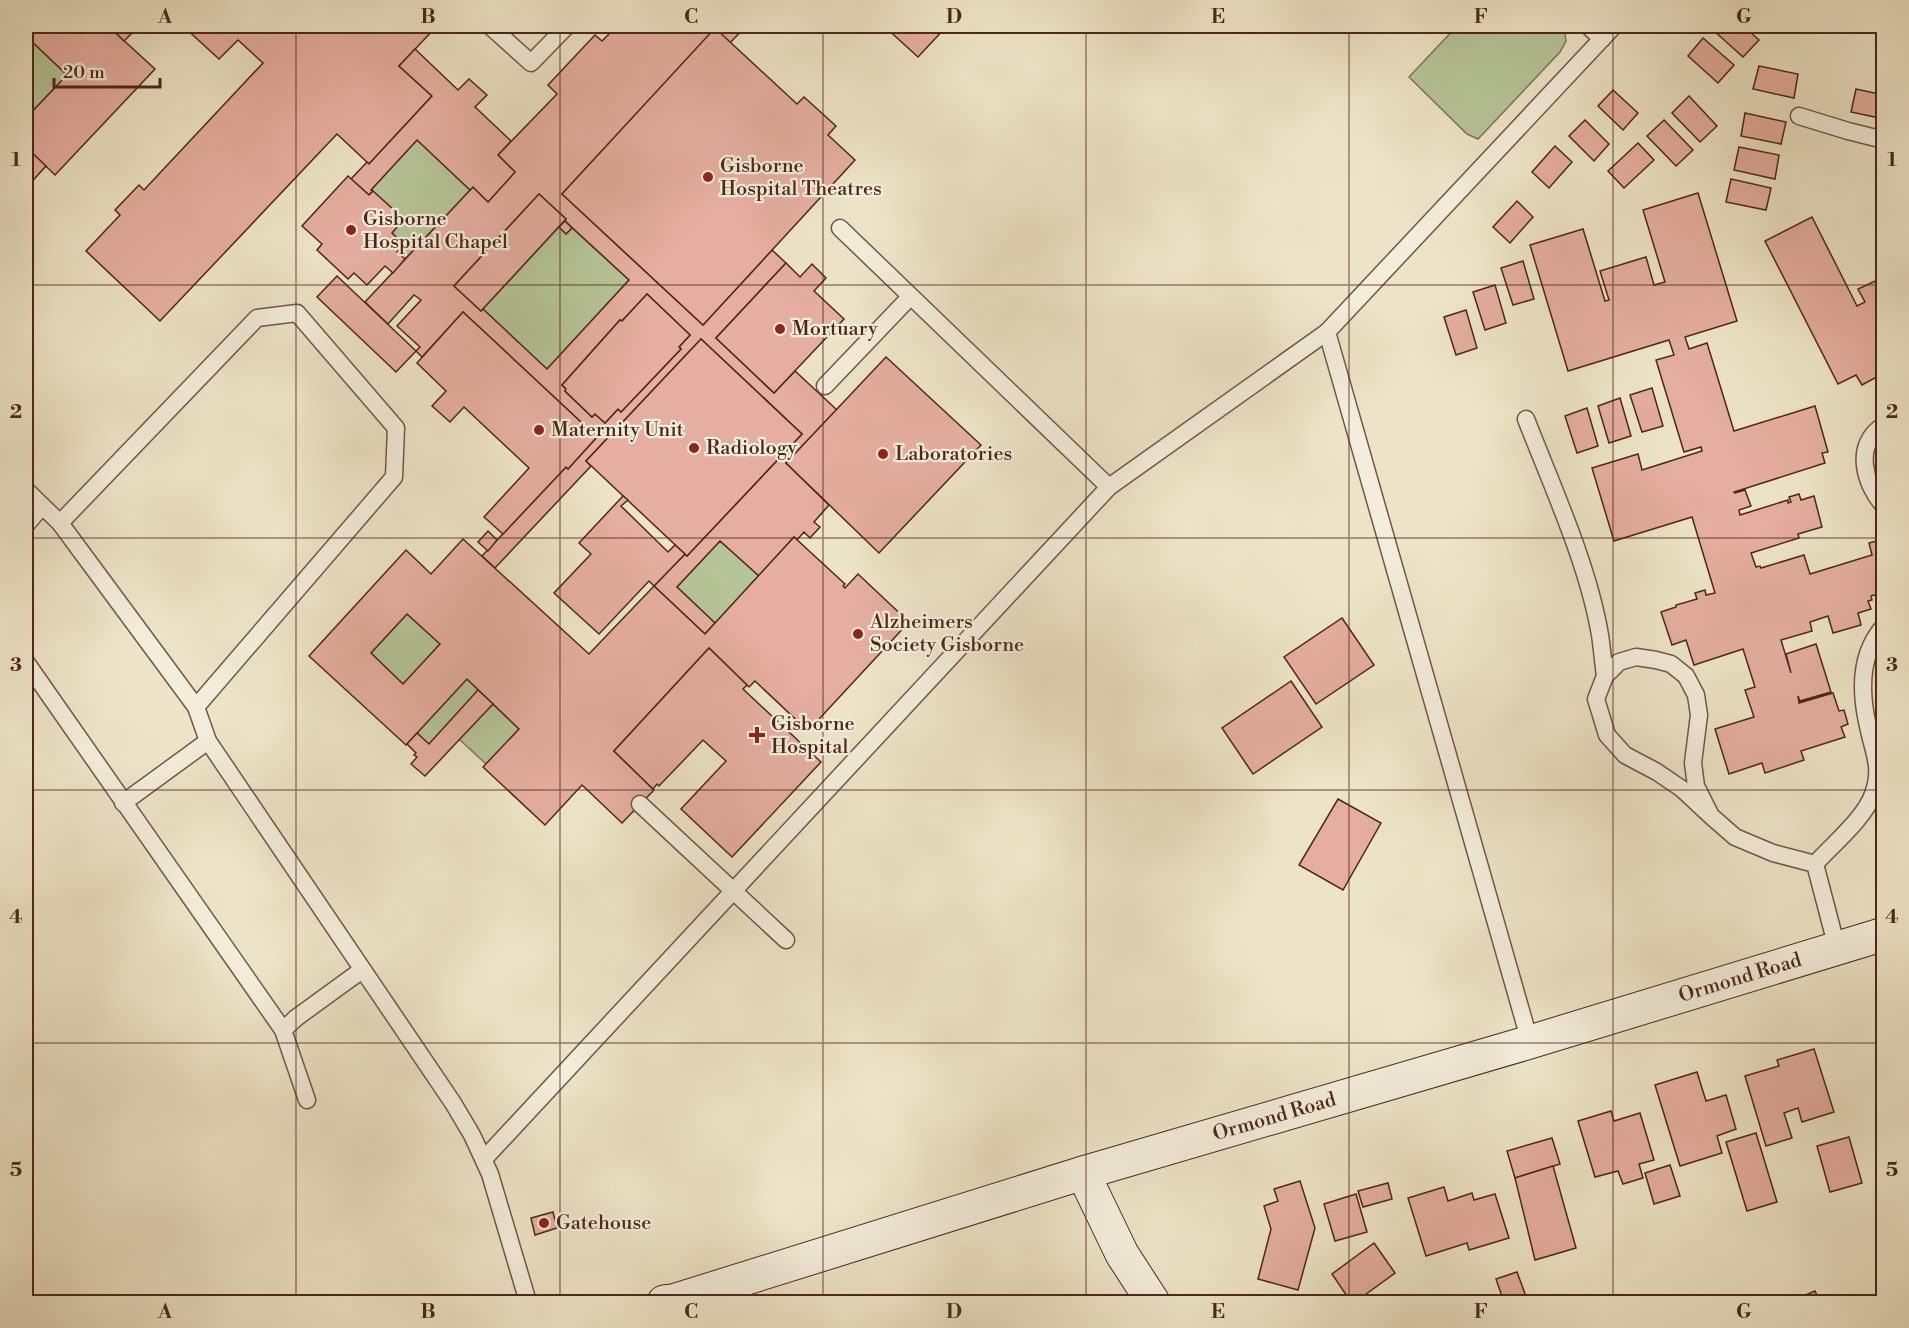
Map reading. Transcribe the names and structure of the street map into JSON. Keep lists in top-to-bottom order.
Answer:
{
  "streets": {
    "main road": ["Ormond Road"]
  },
  "places": {
    "other": [
      "Gisborne Hospital Theatres",
      "Gisborne Hospital Chapel",
      "Mortuary",
      "Maternity Unit",
      "Radiology",
      "Laboratories",
      "Alzheimers Society Gisborne",
      "Gatehouse"
    ],
    "health": ["Gisborne Hospital"]
  },
  "scale_bar": "20 m",
  "grid": {
    "columns": [
      "A",
      "B",
      "C",
      "D",
      "E",
      "F",
      "G"
    ],
    "rows": [
      "1",
      "2",
      "3",
      "4",
      "5"
    ]
  }
}
